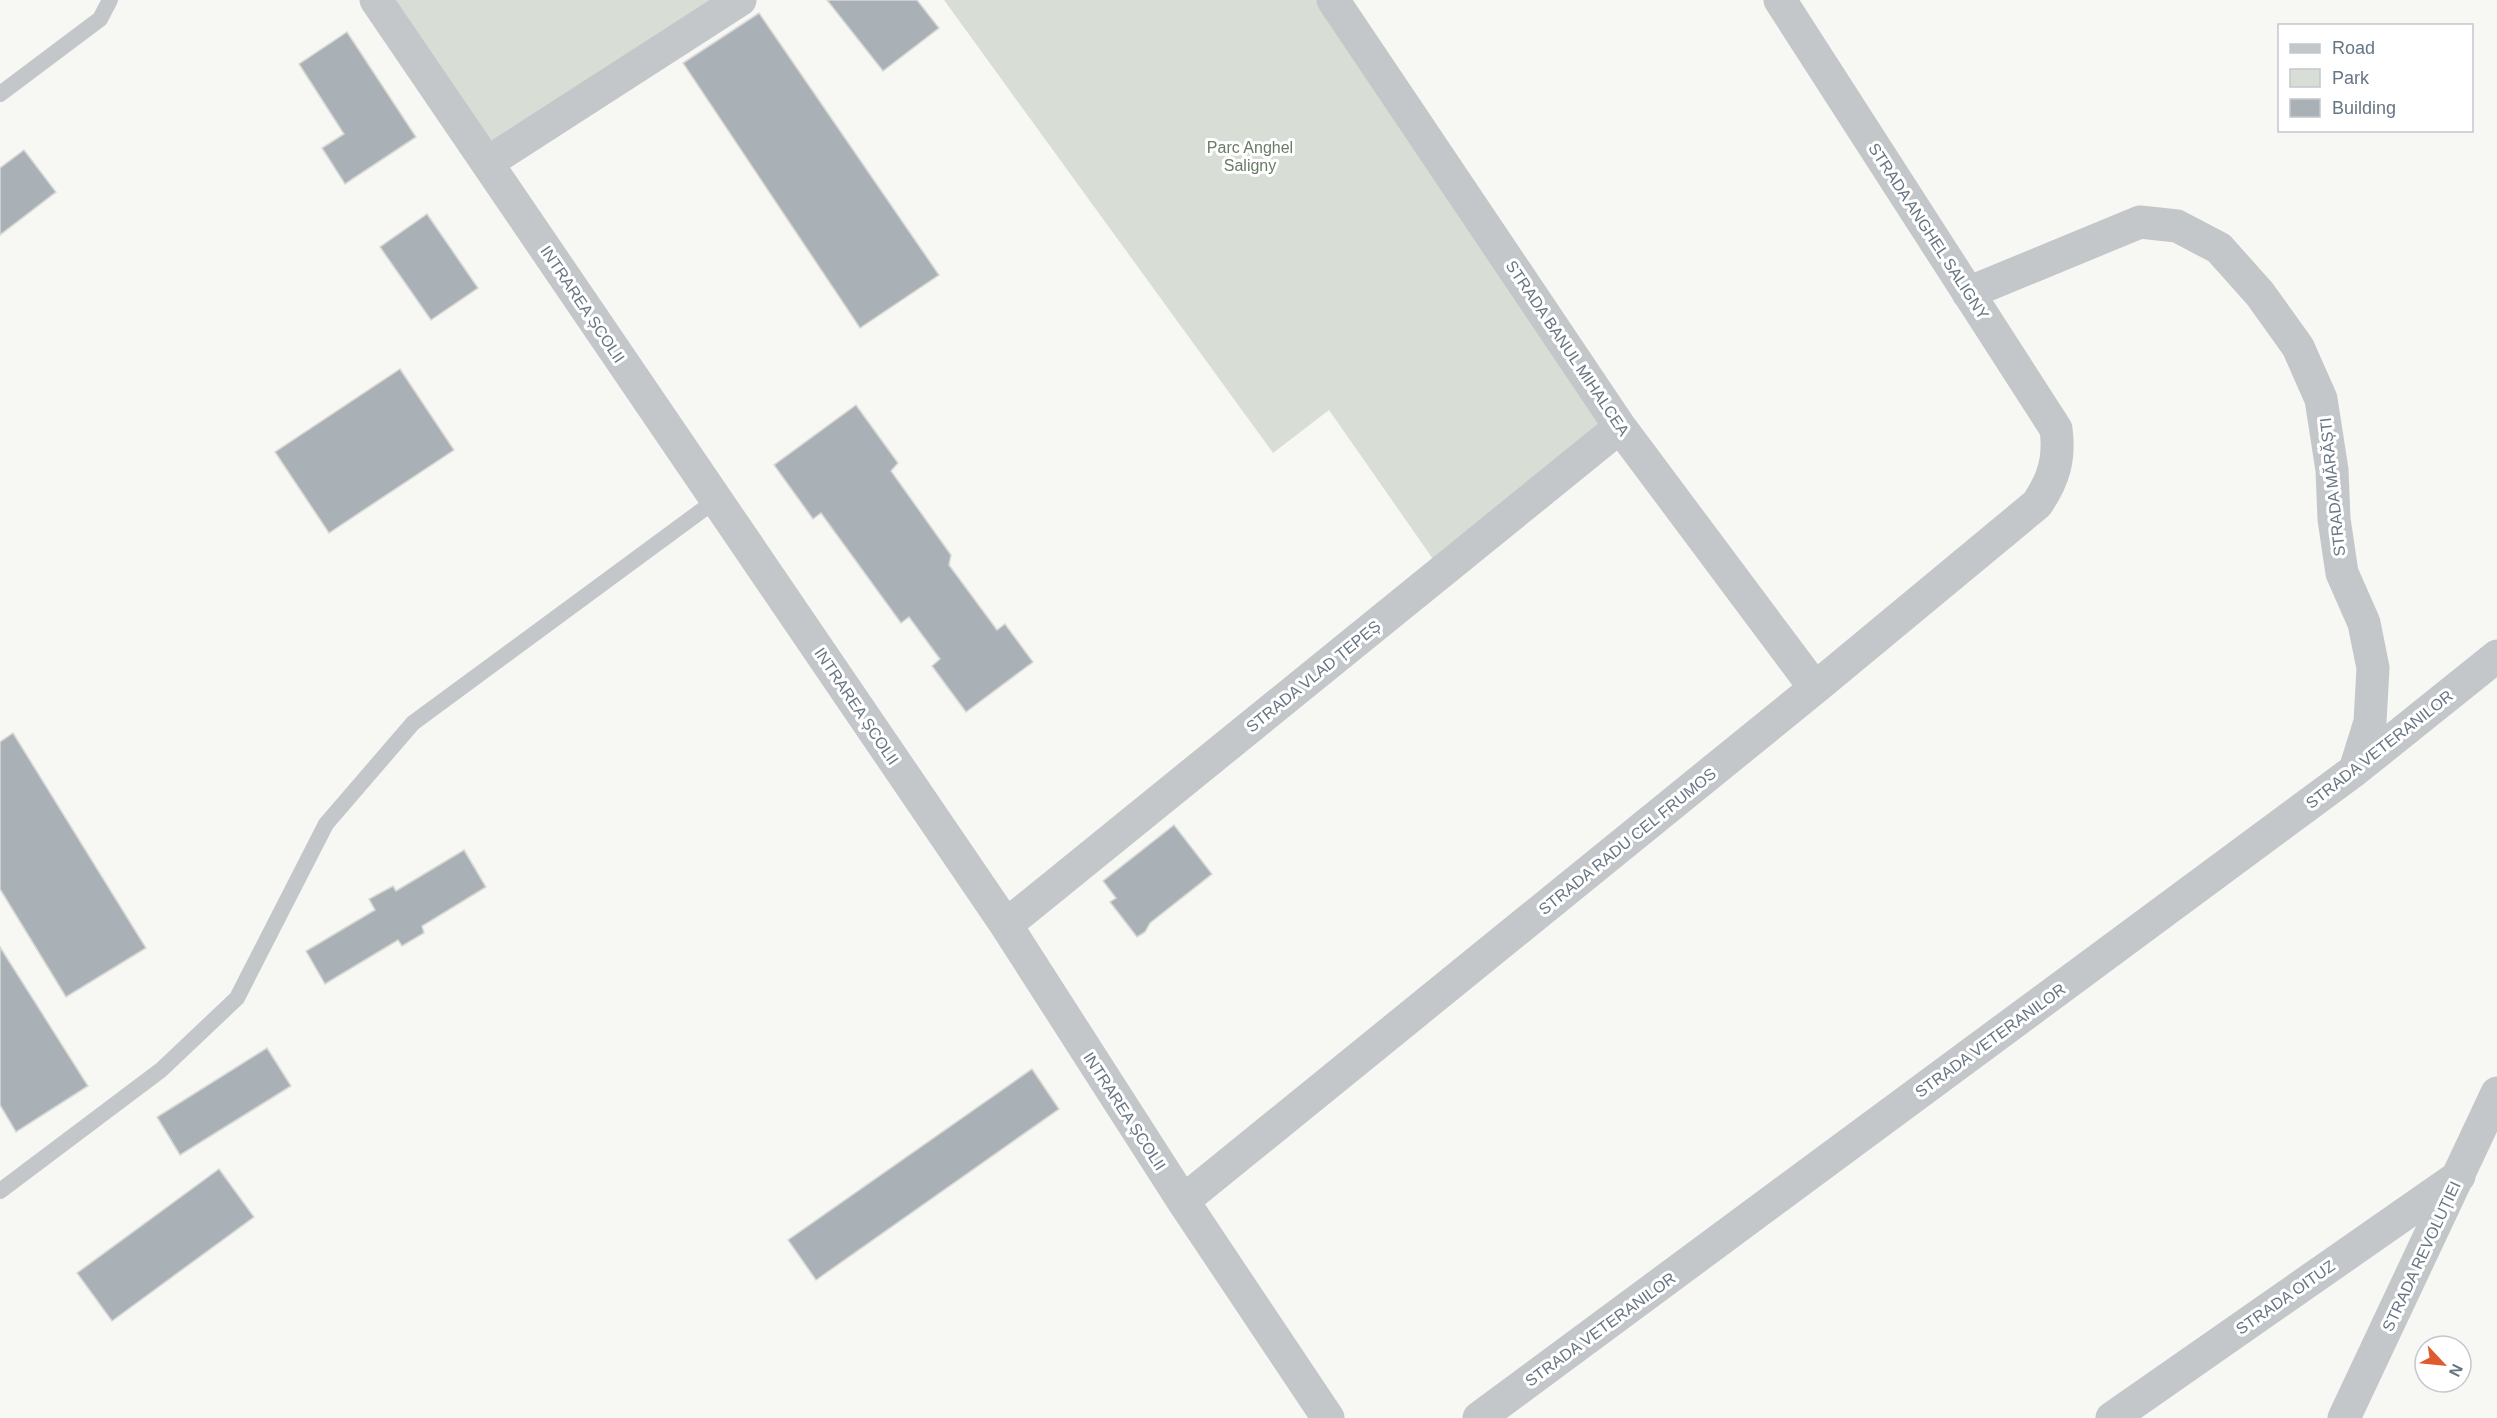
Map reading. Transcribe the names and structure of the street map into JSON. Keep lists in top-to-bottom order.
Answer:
{
  "streets": {
    "street": [
      "STRADA ANGHEL SALIGNY",
      "INTRAREA ȘCOLII",
      "STRADA BANUL MIHALCEA",
      "STRADA MĂRĂȘTI",
      "STRADA VLAD ȚEPEȘ",
      "STRADA VETERANILOR",
      "STRADA RADU CEL FRUMOS",
      "STRADA REVOLUȚIEI",
      "STRADA OITUZ"
    ]
  },
  "crossings": [
    ["STRADA ANGHEL SALIGNY", "STRADA MĂRĂȘTI"],
    ["STRADA ANGHEL SALIGNY", "STRADA RADU CEL FRUMOS"],
    ["INTRAREA ȘCOLII", "STRADA VLAD ȚEPEȘ"],
    ["INTRAREA ȘCOLII", "STRADA RADU CEL FRUMOS"],
    ["STRADA BANUL MIHALCEA", "STRADA VLAD ȚEPEȘ"],
    ["STRADA BANUL MIHALCEA", "STRADA RADU CEL FRUMOS"],
    ["STRADA MĂRĂȘTI", "STRADA VETERANILOR"],
    ["STRADA REVOLUȚIEI", "STRADA OITUZ"]
  ],
  "parks": ["Parc Anghel Saligny"],
  "legend": ["Road", "Park", "Building"],
  "north": "bottom right"
}
